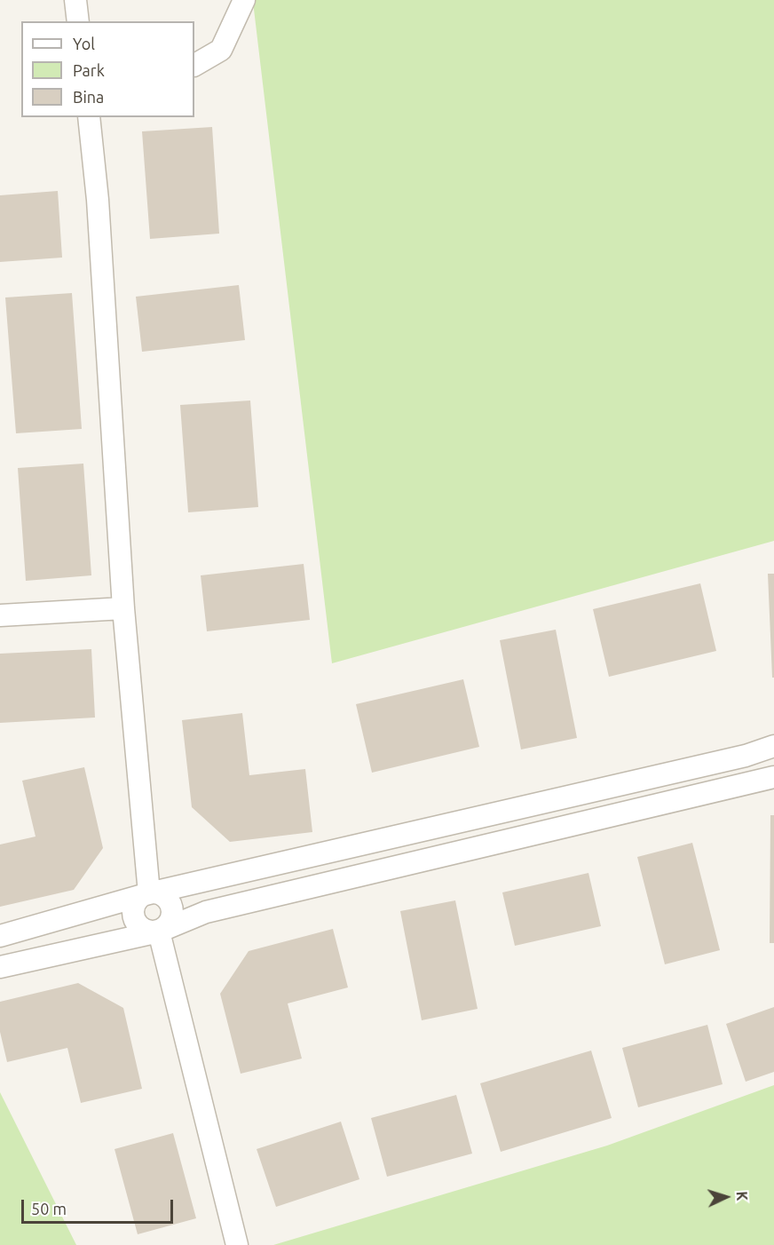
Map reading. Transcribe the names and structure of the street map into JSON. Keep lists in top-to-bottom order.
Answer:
{
  "legend": ["Yol", "Park", "Bina"],
  "scale_bar": "50 m",
  "north": "right"
}
